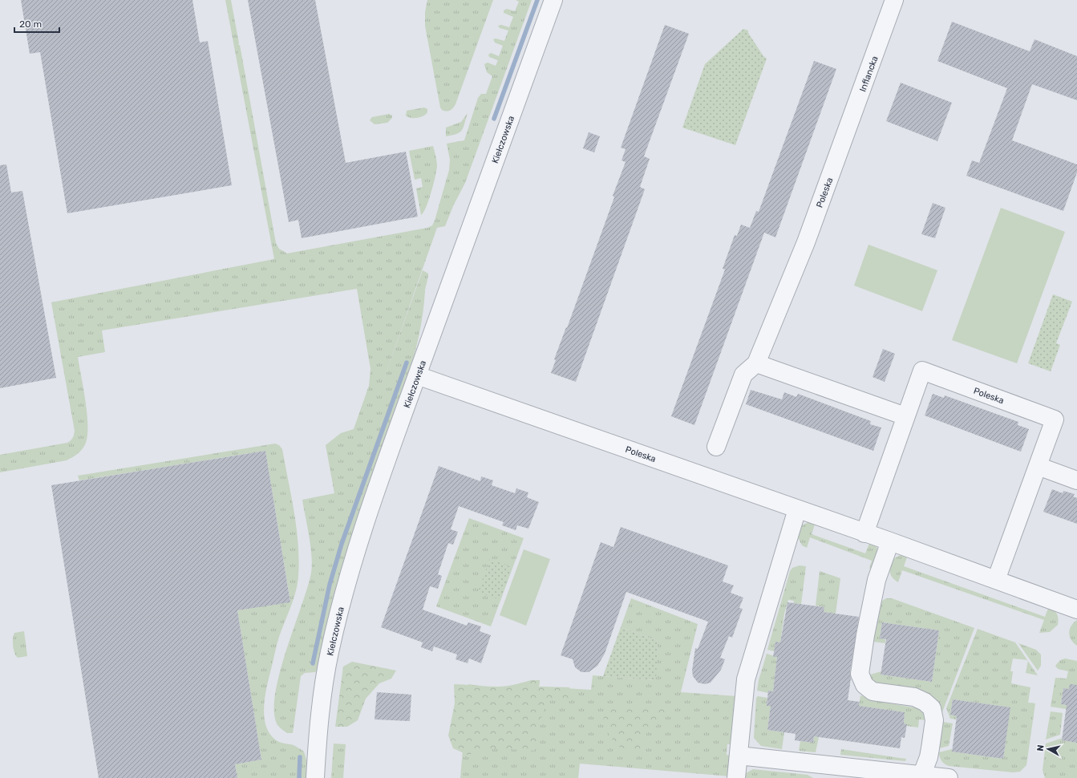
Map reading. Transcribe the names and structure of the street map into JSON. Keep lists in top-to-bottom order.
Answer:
{
  "streets": {
    "street": ["Inflancka", "Kiełczowska", "Poleska"]
  },
  "crossings": [
    ["Inflancka", "Poleska"],
    ["Kiełczowska", "Poleska"]
  ],
  "scale_bar": "20 m",
  "north": "left"
}
